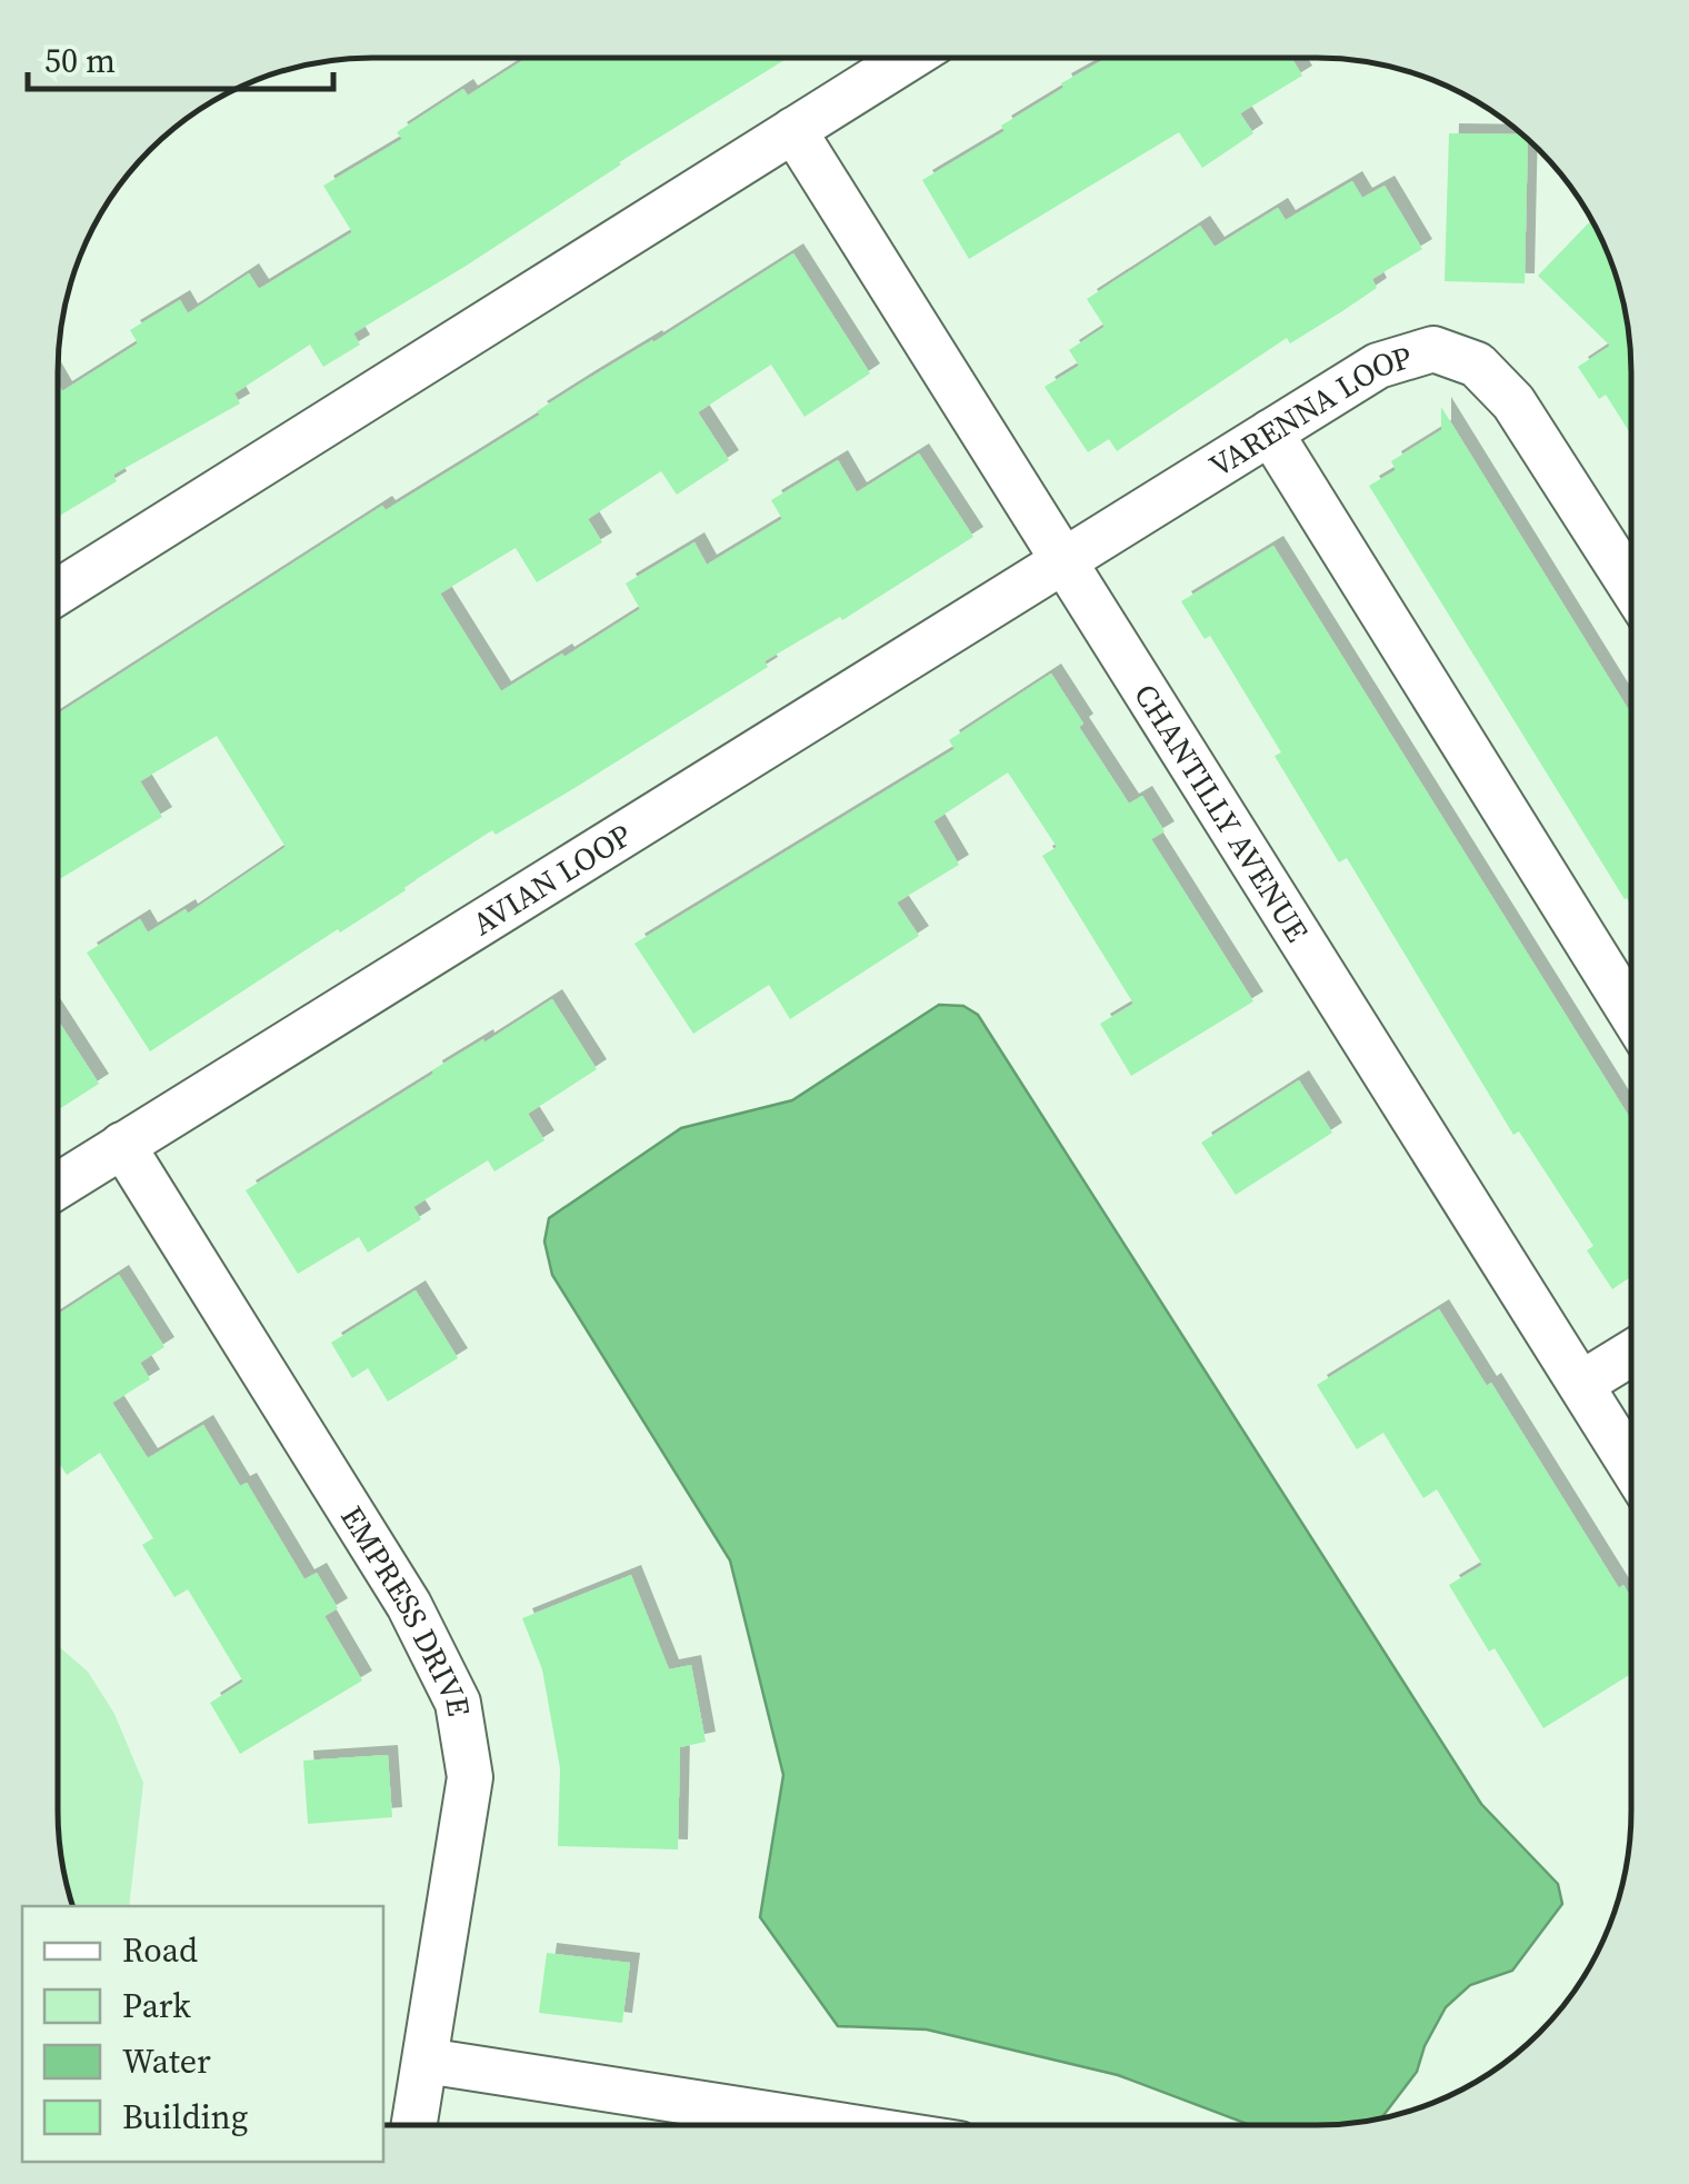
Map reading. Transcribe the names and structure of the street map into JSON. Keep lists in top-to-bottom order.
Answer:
{
  "streets": {
    "street": [
      "VARENNA LOOP",
      "CHANTILLY AVENUE",
      "AVIAN LOOP",
      "EMPRESS DRIVE"
    ]
  },
  "crossings": [
    ["VARENNA LOOP", "CHANTILLY AVENUE"],
    ["VARENNA LOOP", "AVIAN LOOP"],
    ["CHANTILLY AVENUE", "AVIAN LOOP"],
    ["AVIAN LOOP", "EMPRESS DRIVE"]
  ],
  "legend": [
    "Road",
    "Park",
    "Water",
    "Building"
  ],
  "scale_bar": "50 m"
}
